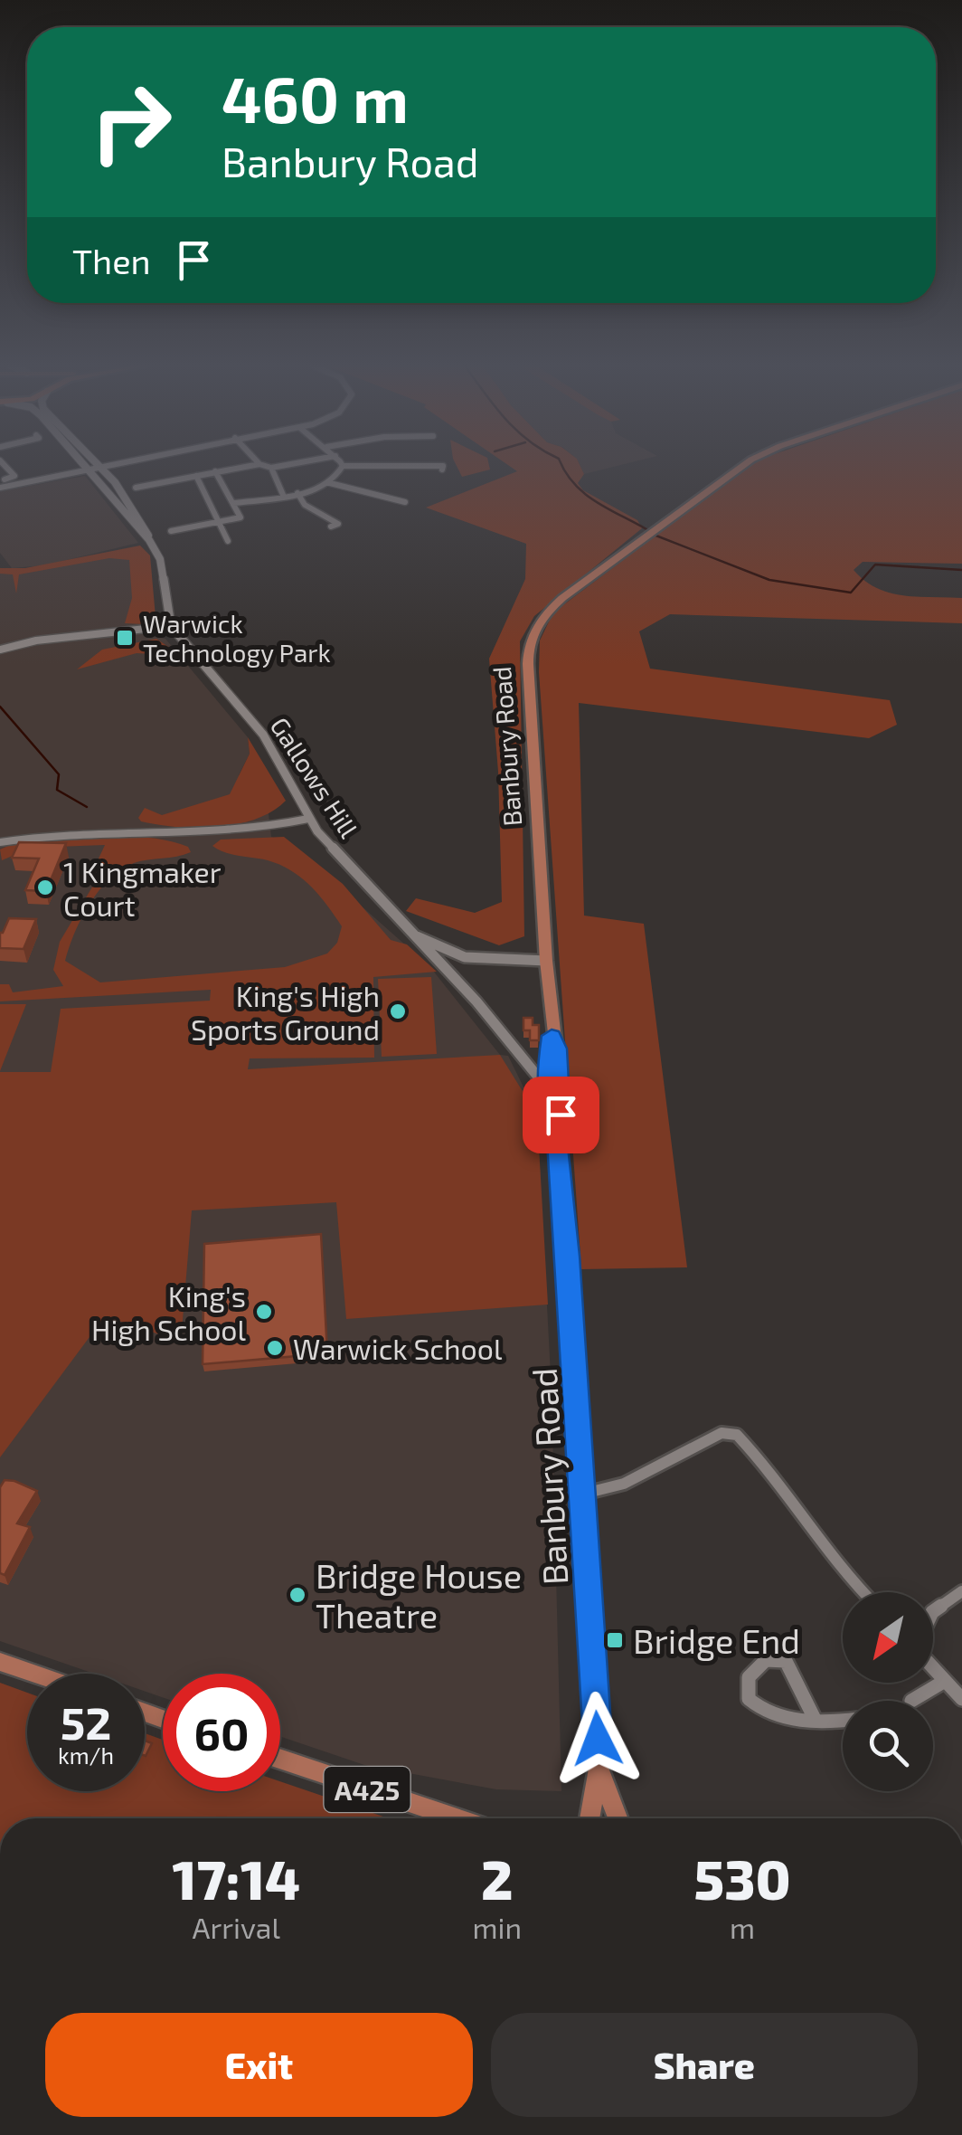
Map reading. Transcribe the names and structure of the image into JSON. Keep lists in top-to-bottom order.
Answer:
{
  "streets": {
    "main road": ["Banbury Road", "A425"],
    "street": ["Gallows Hill"]
  },
  "crossings": [
    ["Banbury Road", "Gallows Hill"]
  ],
  "places": {
    "transit": ["Warwick Technology Park", "Bridge End"],
    "other": [
      "1 Kingmaker Court",
      "King's High Sports Ground",
      "King's High School",
      "Warwick School",
      "Bridge House Theatre"
    ]
  },
  "north": "bottom left",
  "page": {
    "turn": ["460 m", "Banbury Road"],
    "then": "Then",
    "speed": "52 km/h",
    "limit": "60",
    "eta": [
      "17:14",
      "Arrival",
      "2",
      "min",
      "530",
      "m"
    ],
    "buttons": ["Exit", "Share"]
  }
}
